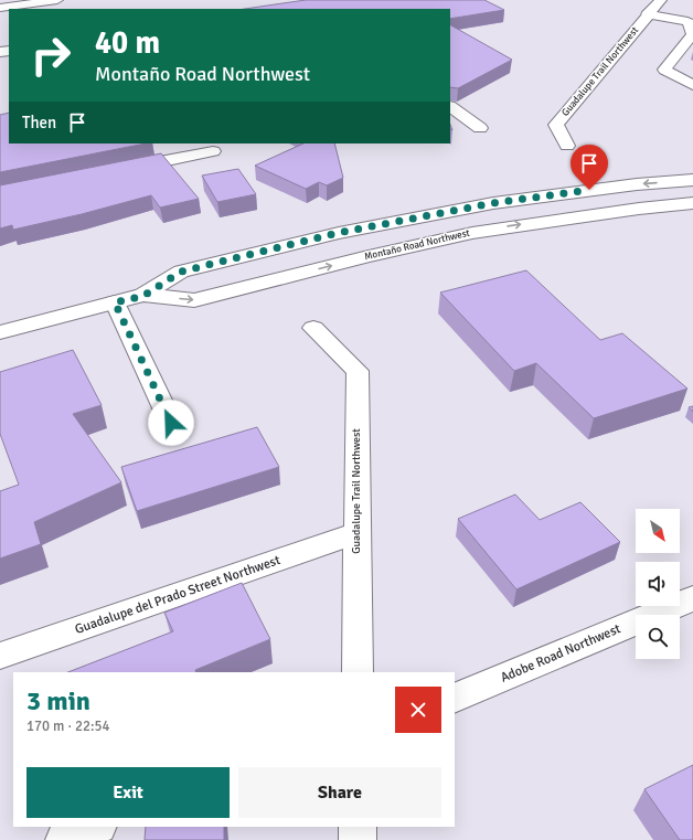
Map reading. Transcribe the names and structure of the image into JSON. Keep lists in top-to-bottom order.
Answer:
{
  "streets": {
    "street": [
      "Guadalupe Trail Northwest",
      "Montaño Road Northwest",
      "Guadalupe del Prado Street Northwest",
      "Adobe Road Northwest"
    ]
  },
  "crossings": [
    ["Guadalupe Trail Northwest", "Guadalupe del Prado Street Northwest"]
  ],
  "north": "bottom right",
  "page": {
    "turn": ["40 m", "Montaño Road Northwest"],
    "then": "Then",
    "heading": ["3 min", "170 m · 22:54"],
    "buttons": ["Exit", "Share"]
  }
}
